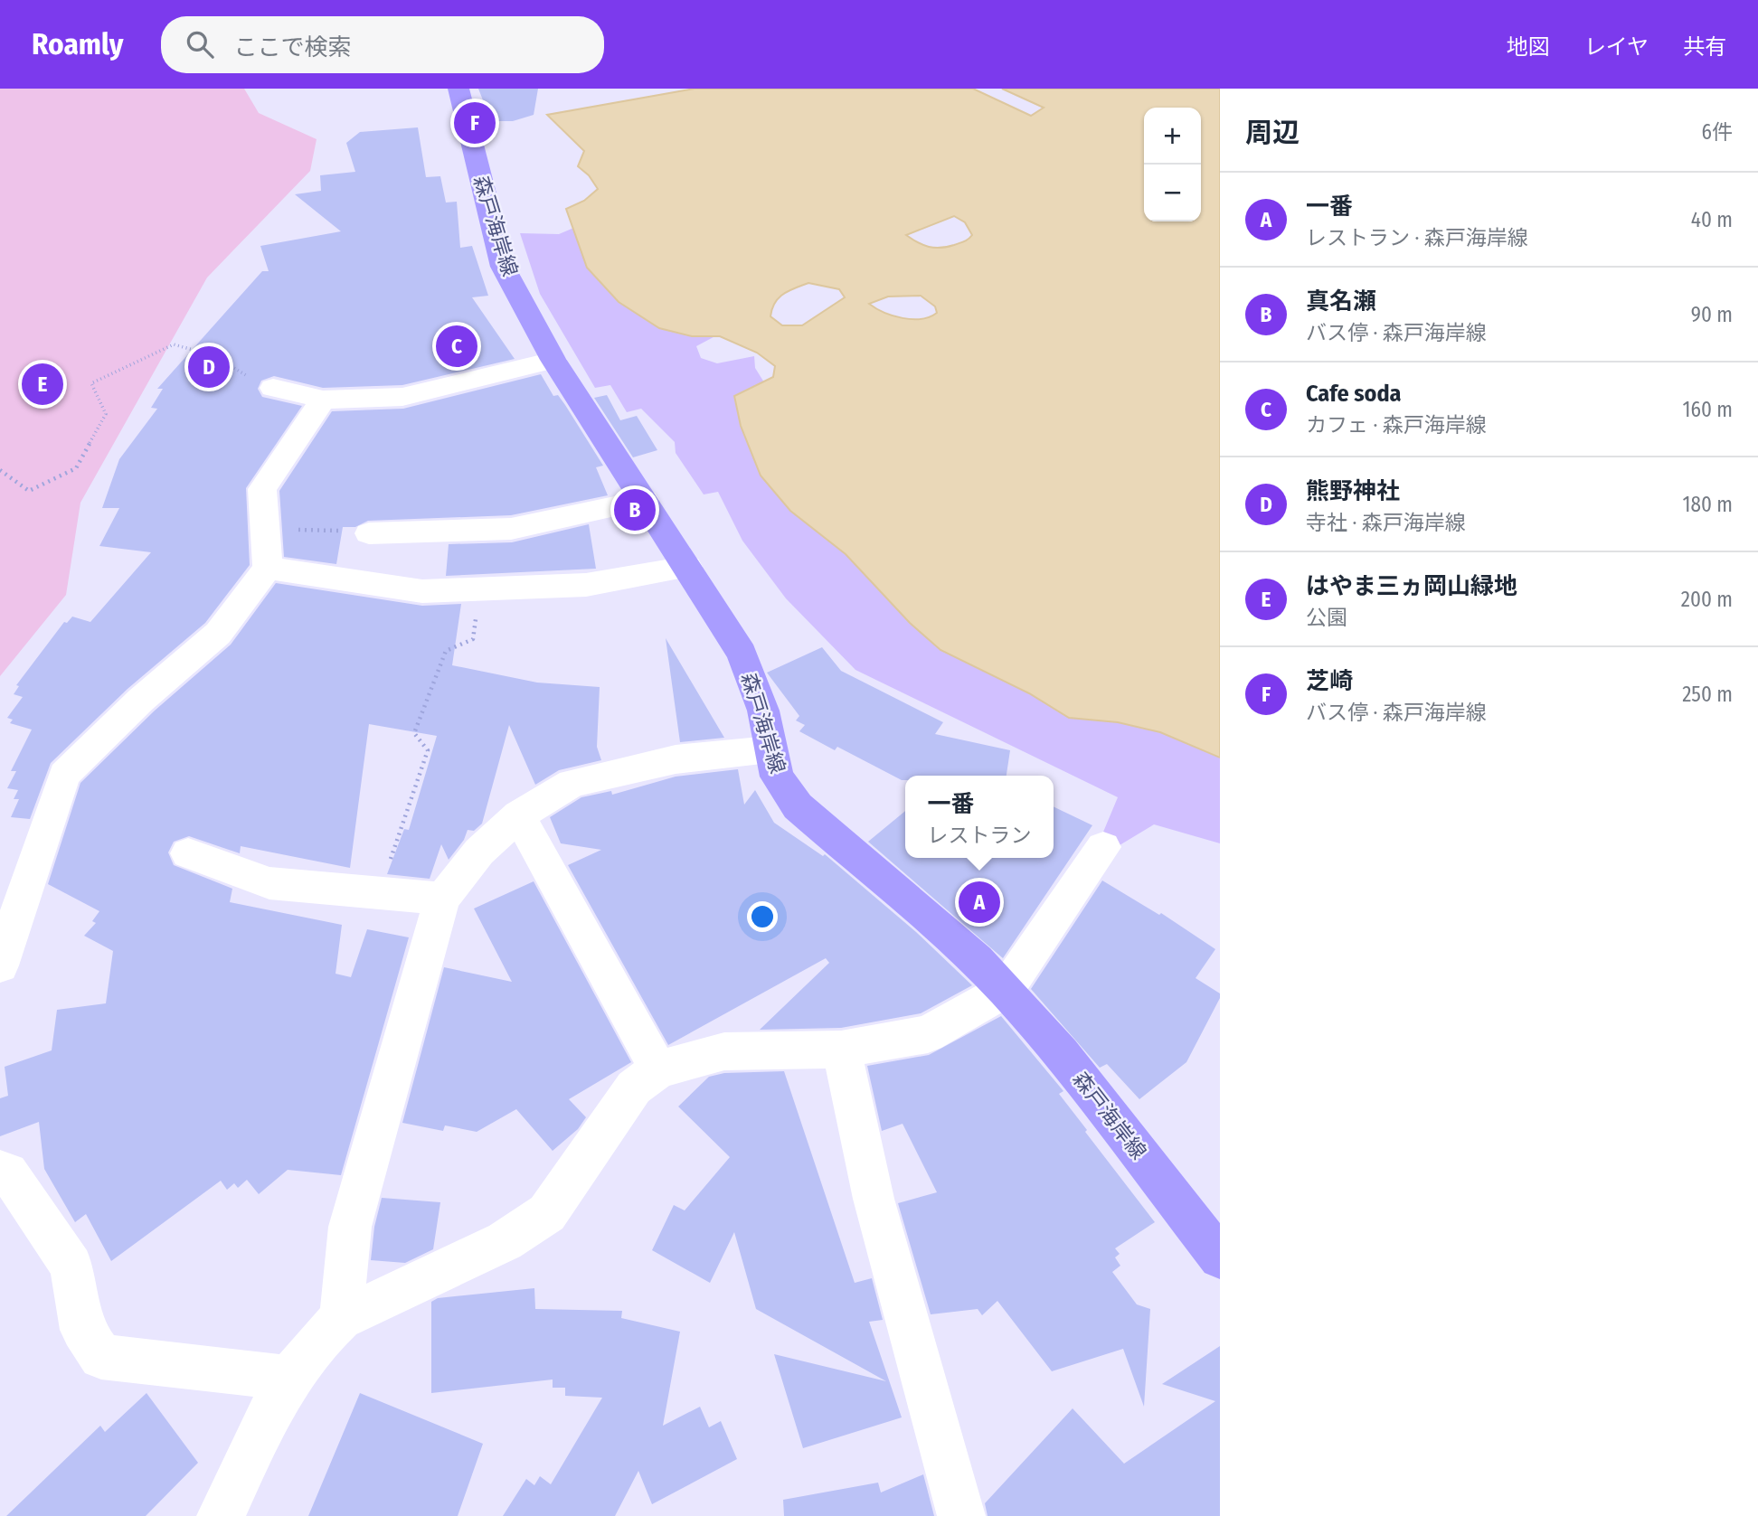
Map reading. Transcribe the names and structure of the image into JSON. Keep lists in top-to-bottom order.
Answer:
{
  "streets": {
    "main road": ["森戸海岸線"]
  },
  "page": {
    "header": "Roamly",
    "search": "ここで検索",
    "nav": ["地図", "レイヤ", "共有"],
    "heading": ["周辺", "6件"],
    "pins": [
      "F",
      "C",
      "D",
      "E",
      "B",
      "A"
    ],
    "map_buttons": ["+", "−"],
    "list": [
      {
        "mark": "A",
        "name": "一番",
        "note": "レストラン · 森戸海岸線",
        "value": "40 m"
      },
      {
        "mark": "B",
        "name": "真名瀬",
        "note": "バス停 · 森戸海岸線",
        "value": "90 m"
      },
      {
        "mark": "C",
        "name": "Cafe soda",
        "note": "カフェ · 森戸海岸線",
        "value": "160 m"
      },
      {
        "mark": "D",
        "name": "熊野神社",
        "note": "寺社 · 森戸海岸線",
        "value": "180 m"
      },
      {
        "mark": "E",
        "name": "はやま三ヵ岡山緑地",
        "note": "公園",
        "value": "200 m"
      },
      {
        "mark": "F",
        "name": "芝崎",
        "note": "バス停 · 森戸海岸線",
        "value": "250 m"
      }
    ],
    "popup": ["一番", "レストラン"]
  }
}
